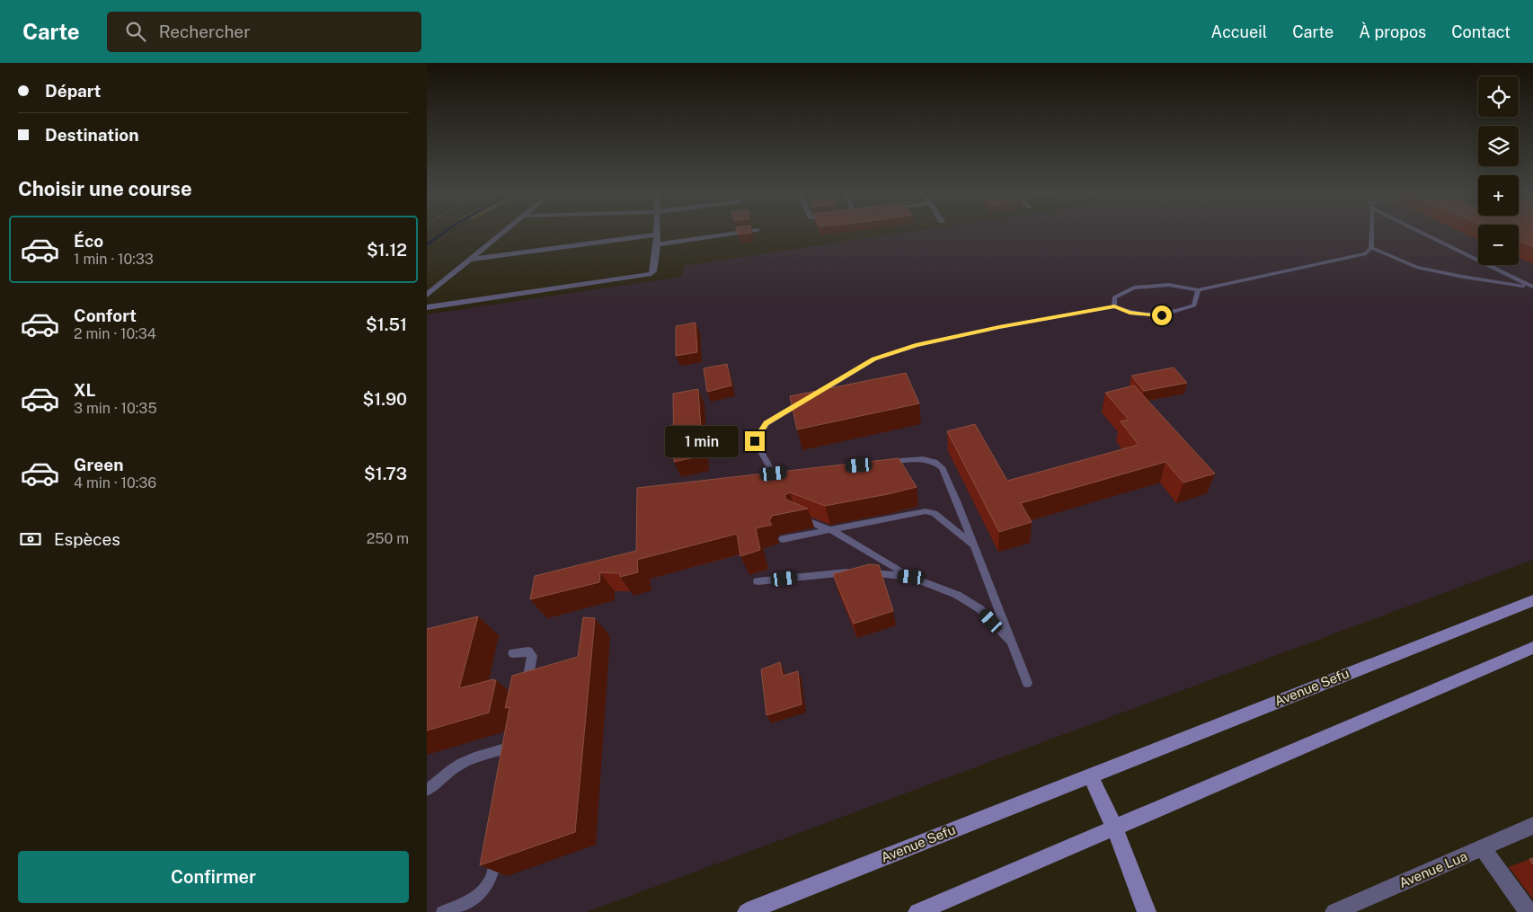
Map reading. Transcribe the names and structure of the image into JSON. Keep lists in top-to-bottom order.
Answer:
{
  "streets": {
    "main road": ["Avenue Sefu"],
    "street": ["Avenue Lua"]
  },
  "page": {
    "header": "Carte",
    "search": "Rechercher",
    "nav": [
      "Accueil",
      "Carte",
      "À propos",
      "Contact"
    ],
    "banner": ["Départ", "Destination"],
    "map_buttons": ["+", "−"],
    "heading": "Choisir une course",
    "list": [
      {
        "name": "Éco",
        "note": "1 min · 10:33",
        "value": "$1.12"
      },
      {
        "name": "Confort",
        "note": "2 min · 10:34",
        "value": "$1.51"
      },
      {
        "name": "XL",
        "note": "3 min · 10:35",
        "value": "$1.90"
      },
      {
        "name": "Green",
        "note": "4 min · 10:36",
        "value": "$1.73"
      }
    ],
    "bubble": "1 min",
    "pay": ["Espèces", "250 m"],
    "buttons": "Confirmer"
  }
}
